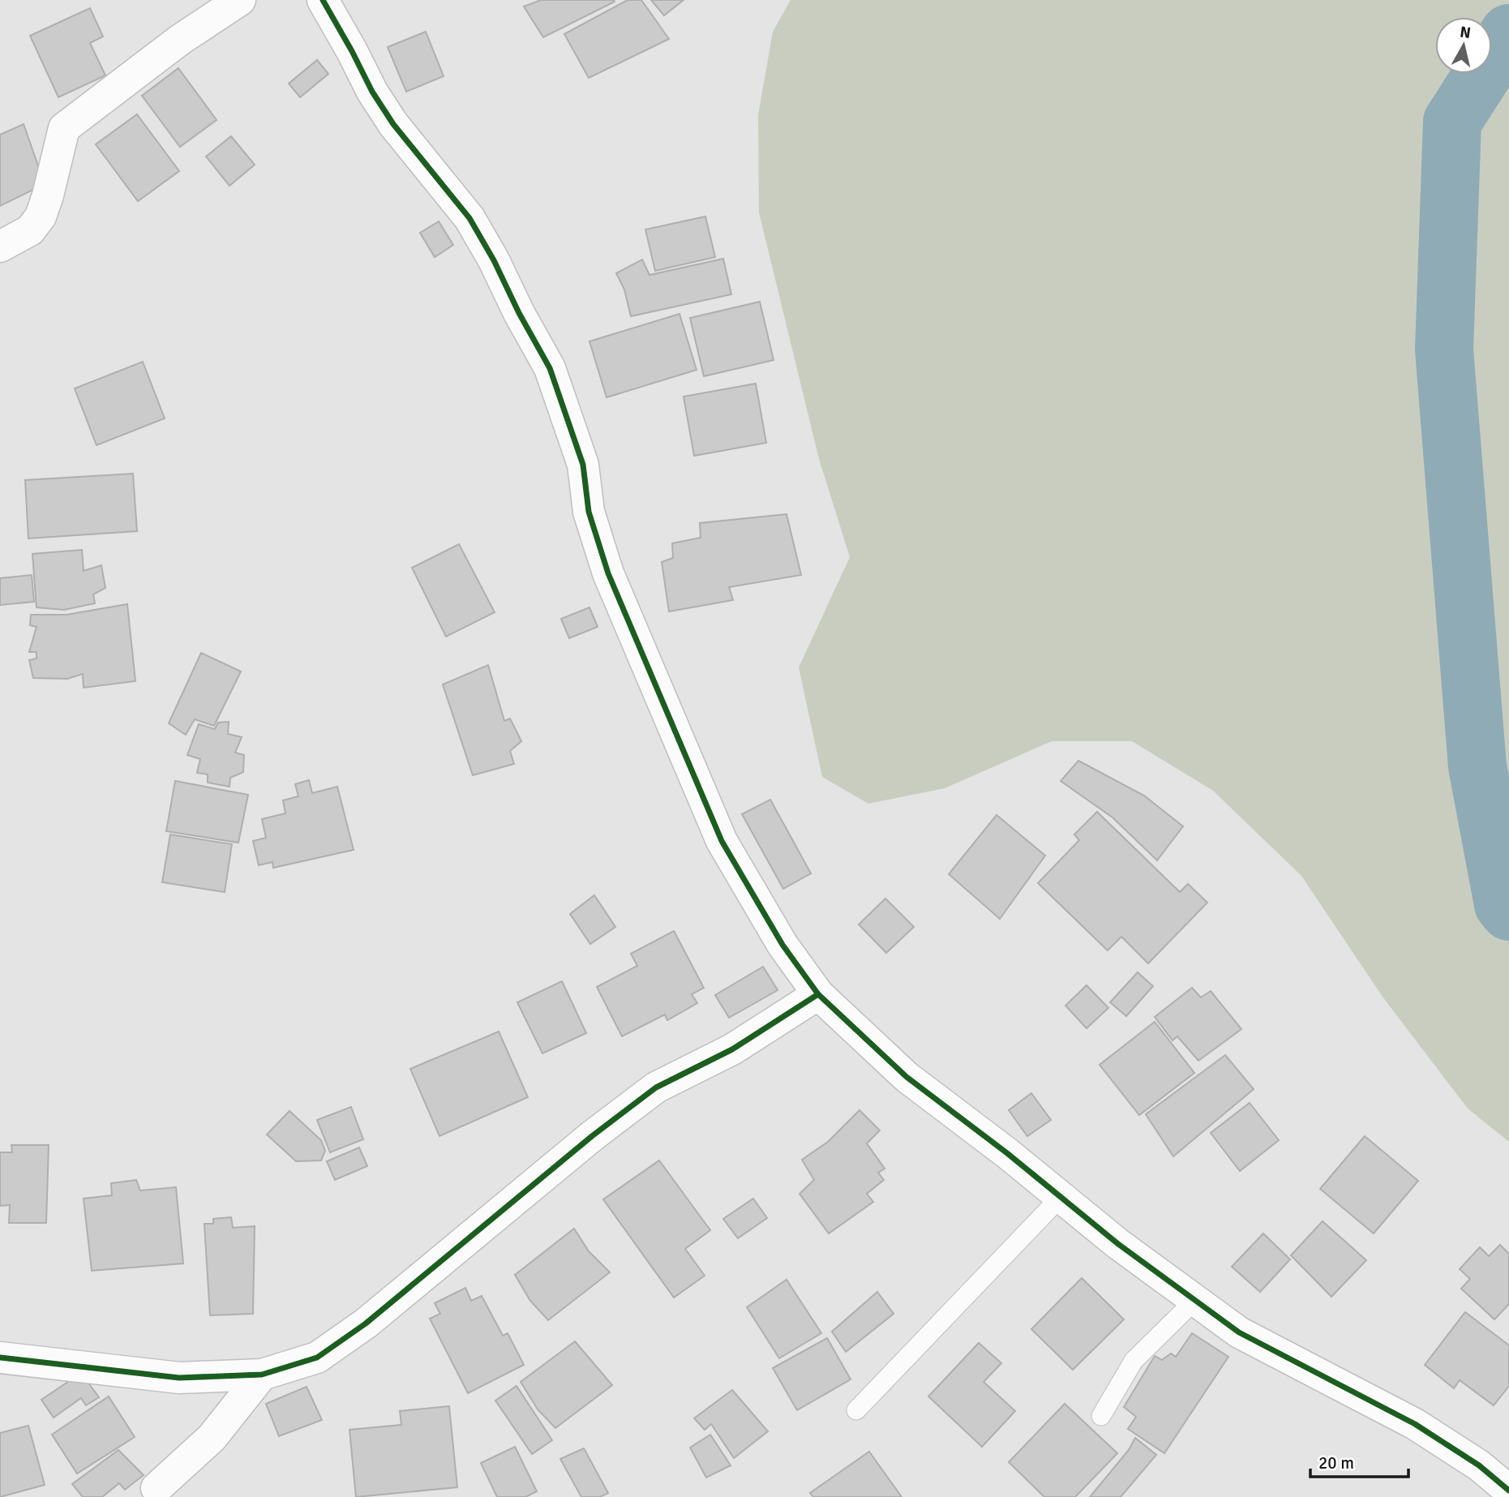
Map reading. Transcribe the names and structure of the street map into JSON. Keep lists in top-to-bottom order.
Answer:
{
  "scale_bar": "20 m",
  "north": "top"
}
